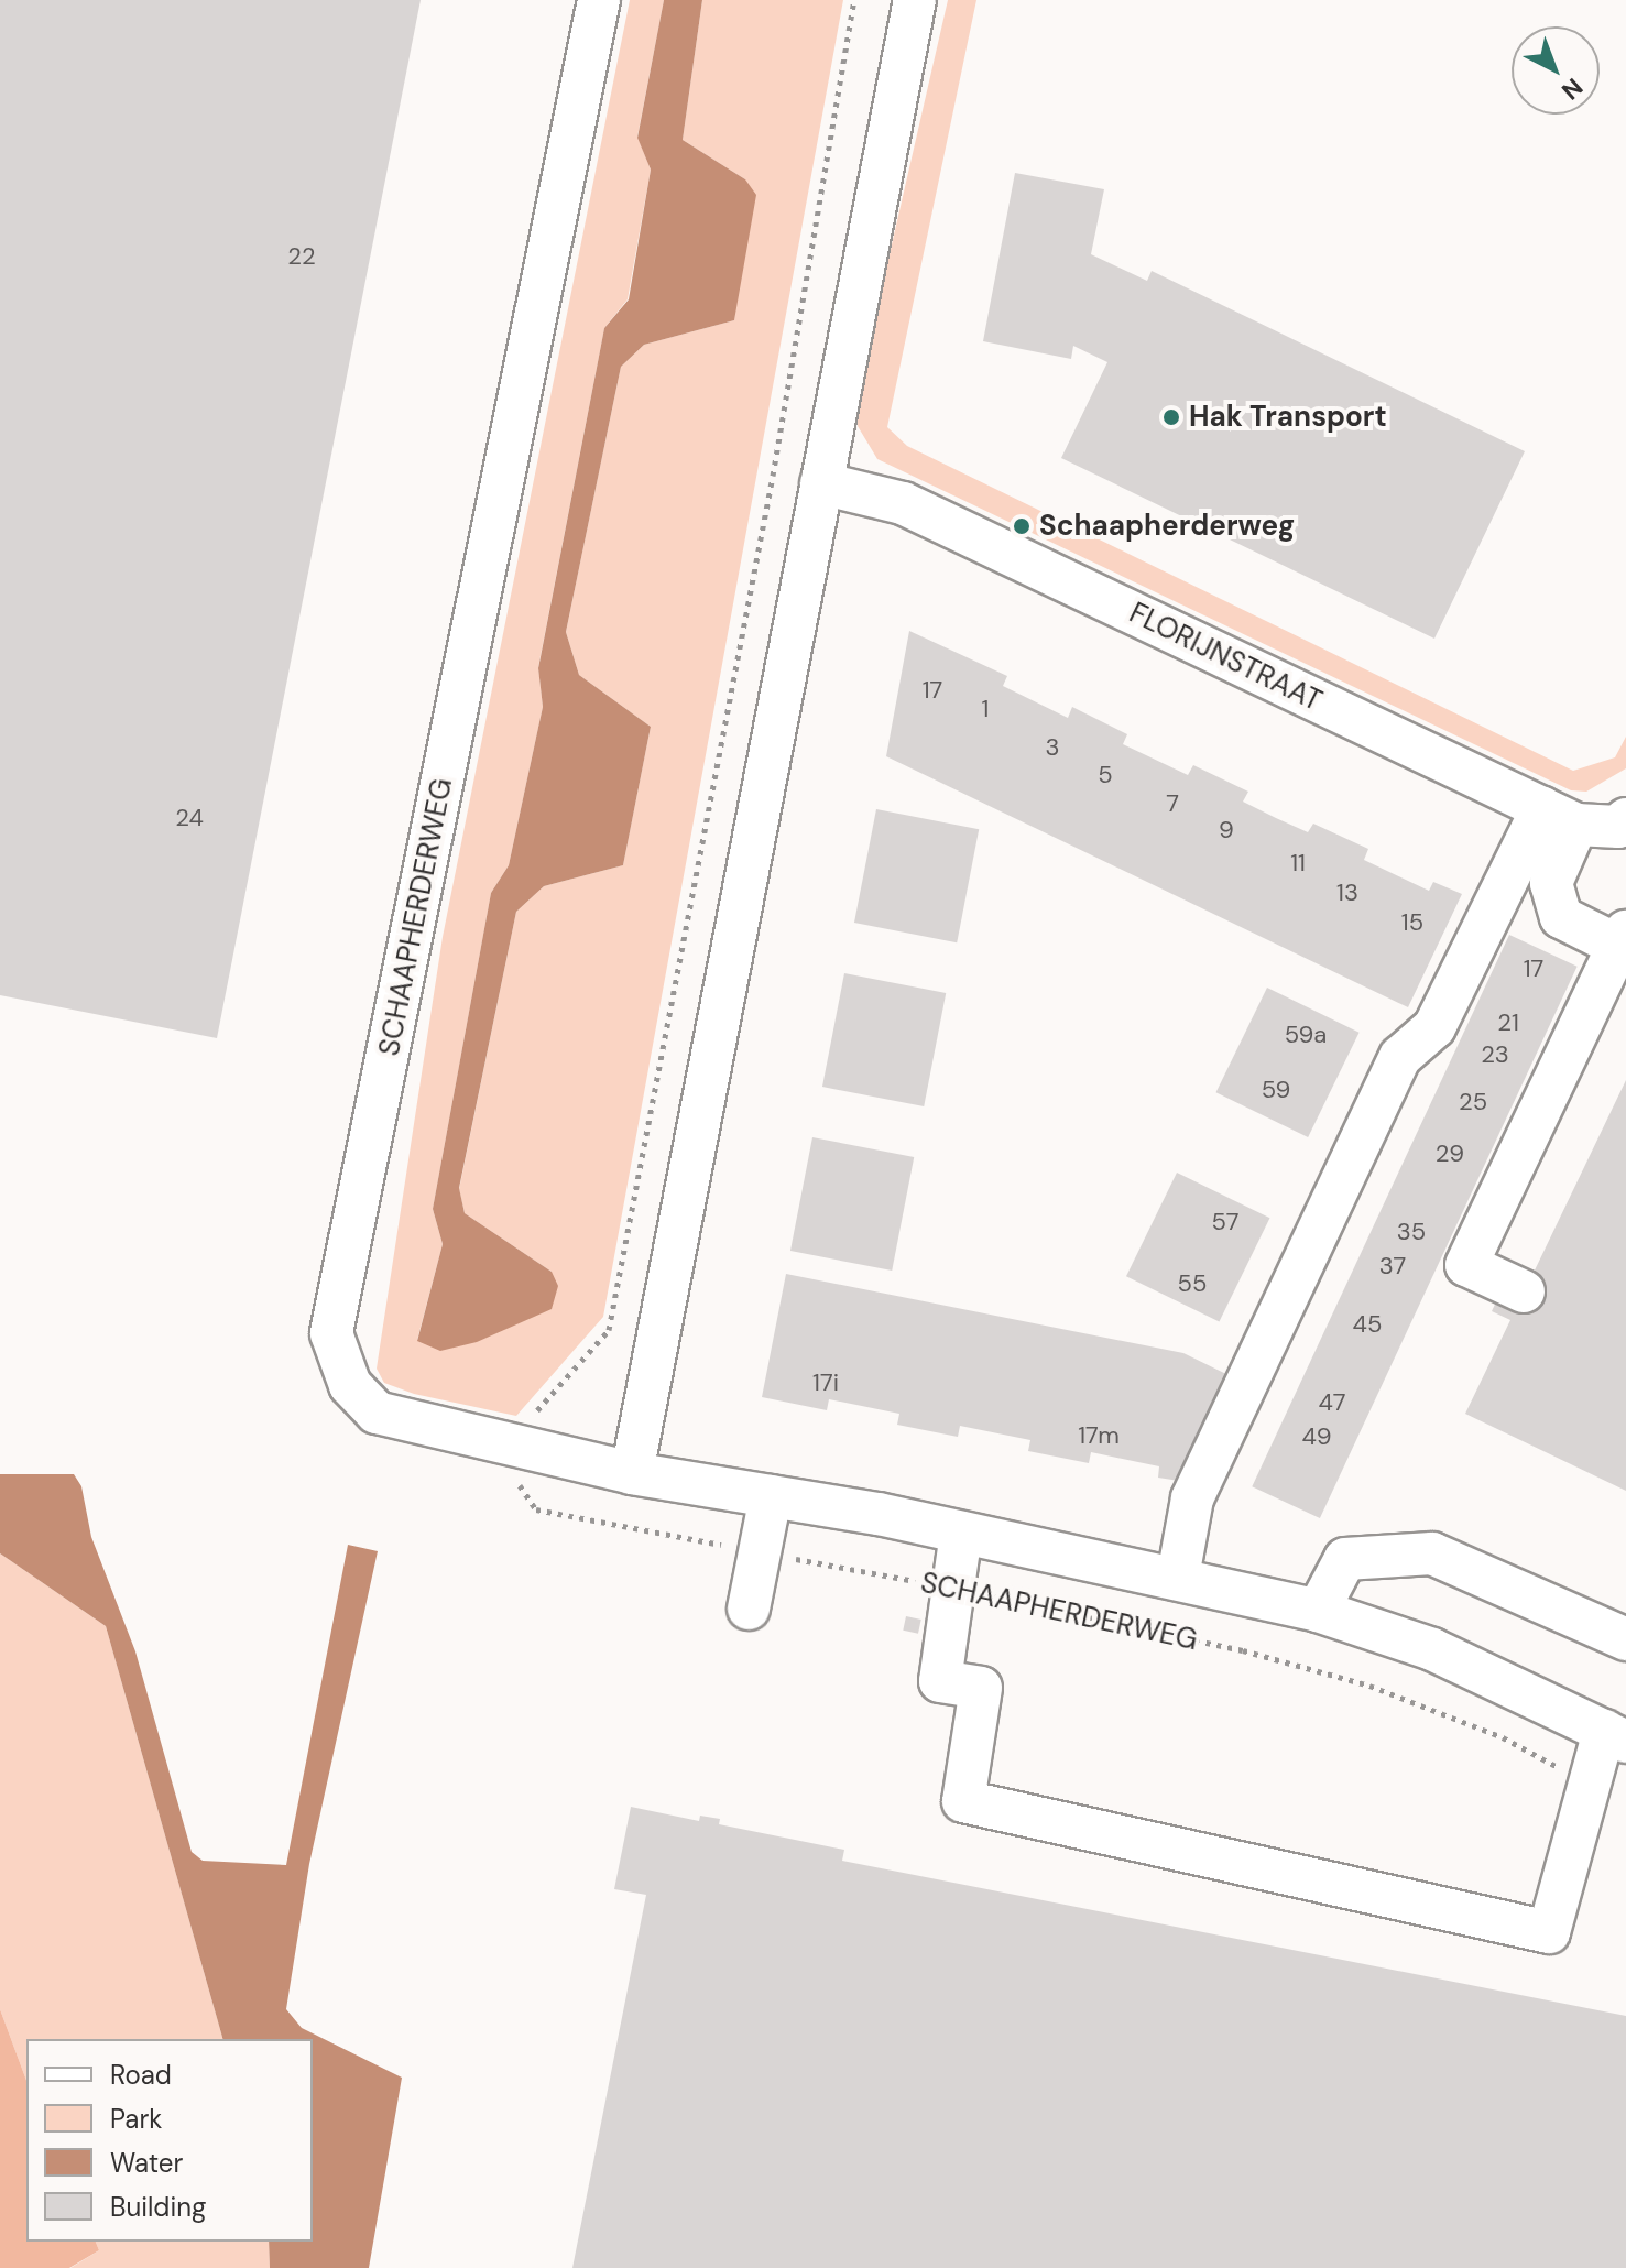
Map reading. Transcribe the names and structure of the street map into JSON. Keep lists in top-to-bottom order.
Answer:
{
  "streets": {
    "street": ["FLORIJNSTRAAT", "SCHAAPHERDERWEG"]
  },
  "places": ["Hak Transport", "Schaapherderweg"],
  "house_numbers": [
    "22",
    "17",
    "1",
    "3",
    "5",
    "7",
    "24",
    "9",
    "11",
    "13",
    "15",
    "17",
    "21",
    "59a",
    "23",
    "59",
    "25",
    "29",
    "57",
    "35",
    "37",
    "55",
    "45",
    "17i",
    "47",
    "17m",
    "49"
  ],
  "legend": [
    "Road",
    "Park",
    "Water",
    "Building"
  ],
  "north": "bottom right"
}
